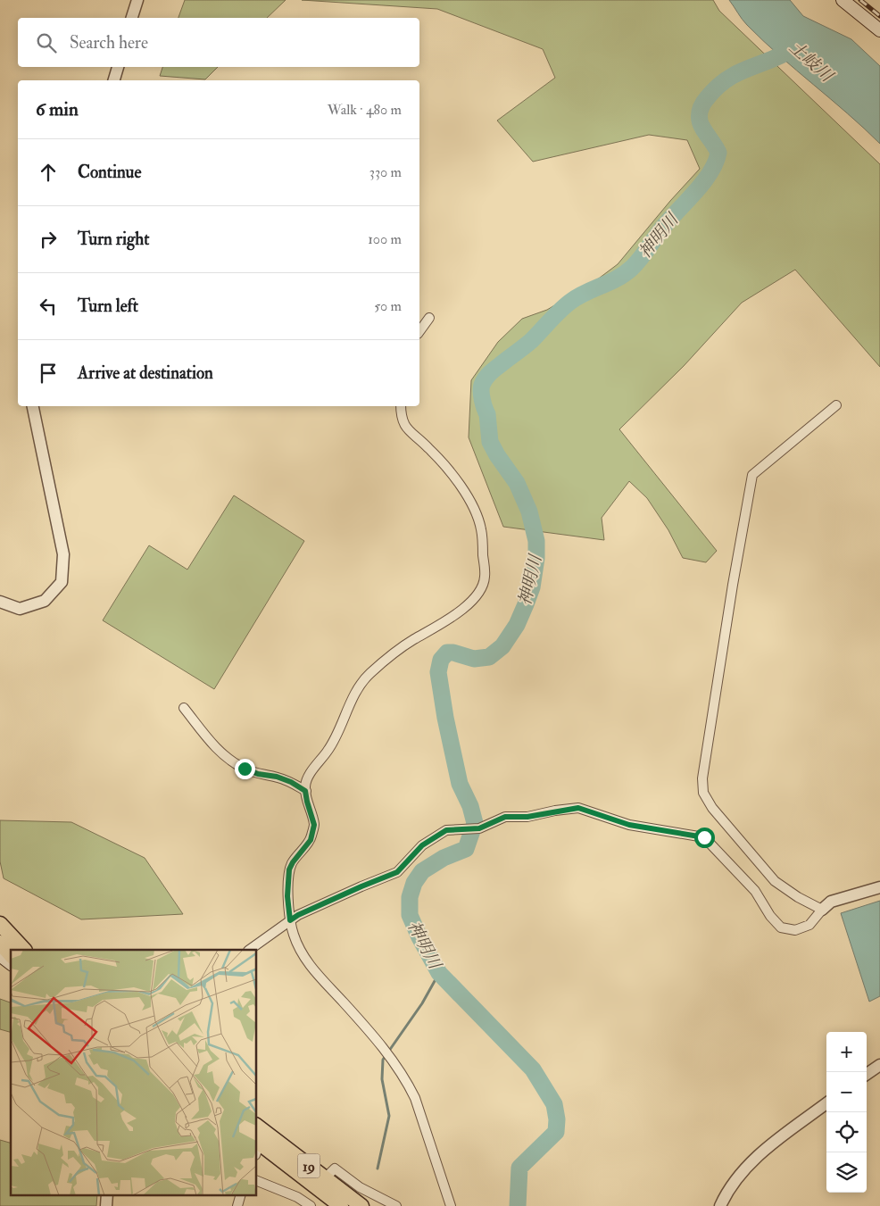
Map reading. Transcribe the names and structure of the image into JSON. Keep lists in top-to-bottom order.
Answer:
{
  "streets": {
    "highway": ["19"]
  },
  "water": ["土岐川", "神明川"],
  "page": {
    "search": "Search here",
    "heading": ["6 min", "Walk · 480 m"],
    "list": [
      ["Continue", "330 m"],
      ["Turn right", "100 m"],
      ["Turn left", "50 m"],
      "Arrive at destination"
    ],
    "map_buttons": ["+", "−"]
  }
}
